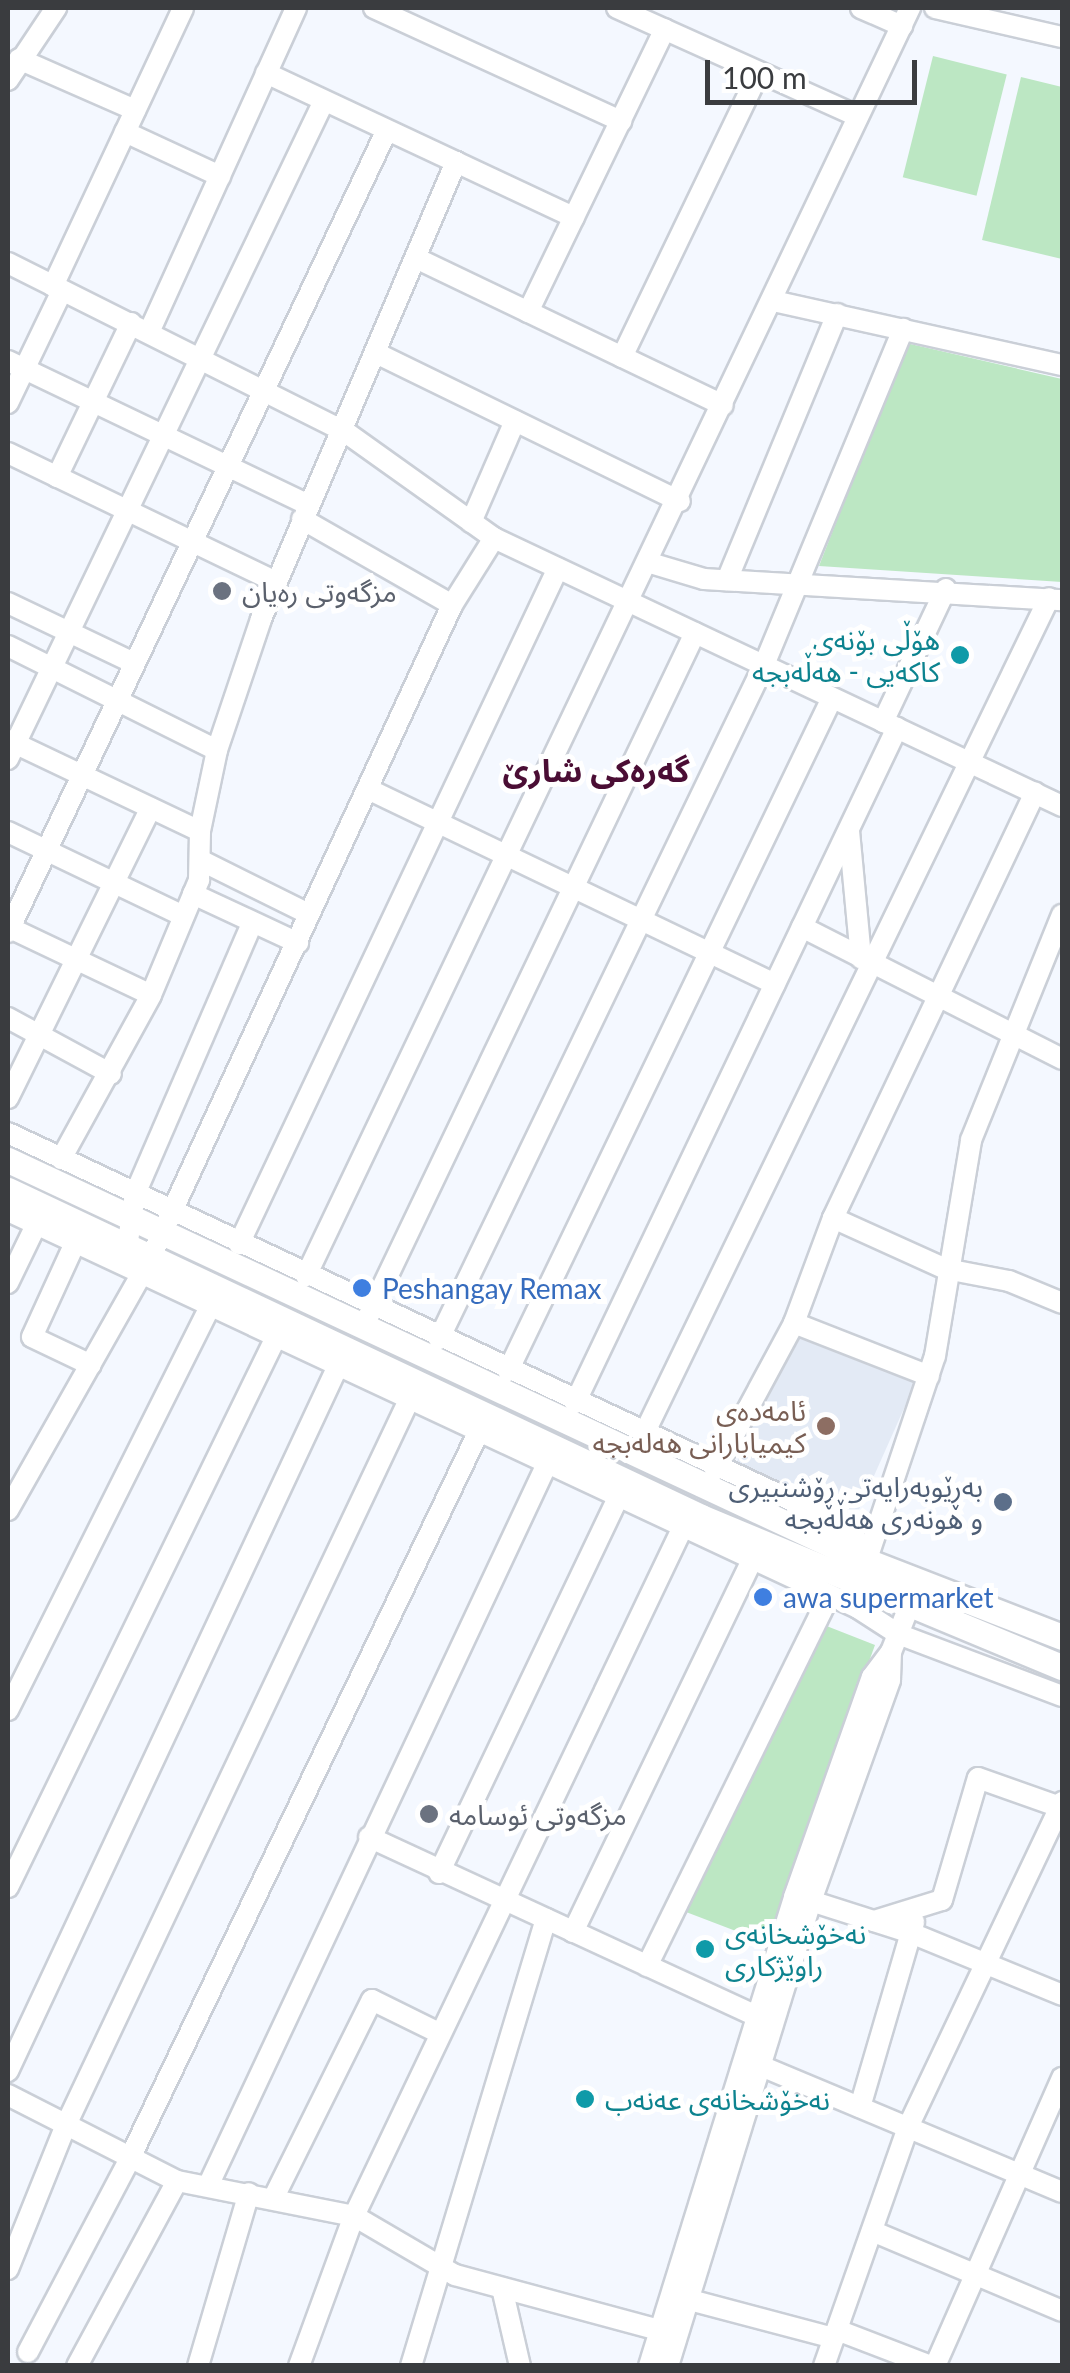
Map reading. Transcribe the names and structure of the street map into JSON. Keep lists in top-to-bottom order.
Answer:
{
  "districts": ["گەرەکی شارێ"],
  "places": [
    "مزگەوتی رەیان",
    "ھۆڵی بۆنەی کاکەیی - هەڵەبجە",
    "Peshangay Remax",
    "ئامەدەی کیمیابارانی هەلەبجە",
    "بەڕێوبەرایەتی ڕۆشنبیری و هونەری هەڵەبجە",
    "awa supermarket",
    "مزگەوتی ئوسامە",
    "نەخۆشخانەی راوێژکاری",
    "نەخۆشخانەی عەنەب"
  ],
  "scale_bar": "100 m"
}
